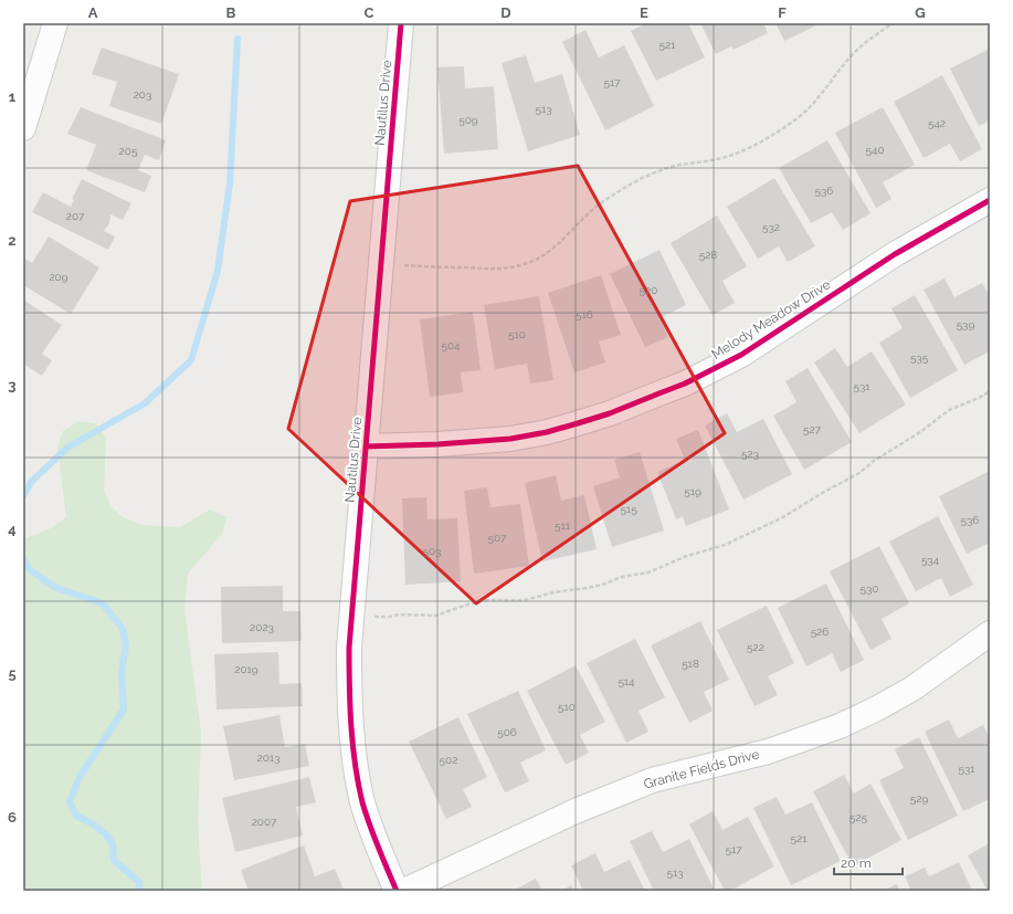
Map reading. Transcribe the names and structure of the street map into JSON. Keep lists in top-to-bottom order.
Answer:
{
  "streets": {
    "street": ["Nautilus Drive", "Melody Meadow Drive", "Granite Fields Drive"]
  },
  "crossings": [
    ["Nautilus Drive", "Melody Meadow Drive"]
  ],
  "house_numbers": [
    "521",
    "517",
    "203",
    "513",
    "509",
    "542",
    "540",
    "205",
    "536",
    "207",
    "532",
    "528",
    "209",
    "520",
    "516",
    "539",
    "510",
    "504",
    "535",
    "531",
    "527",
    "523",
    "519",
    "515",
    "536",
    "511",
    "507",
    "503",
    "534",
    "530",
    "2023",
    "526",
    "522",
    "518",
    "2019",
    "514",
    "510",
    "506",
    "2013",
    "502",
    "531",
    "529",
    "525",
    "2007",
    "521",
    "517",
    "513"
  ],
  "scale_bar": "20 m",
  "grid": {
    "columns": [
      "A",
      "B",
      "C",
      "D",
      "E",
      "F",
      "G"
    ],
    "rows": [
      "1",
      "2",
      "3",
      "4",
      "5",
      "6"
    ]
  }
}
